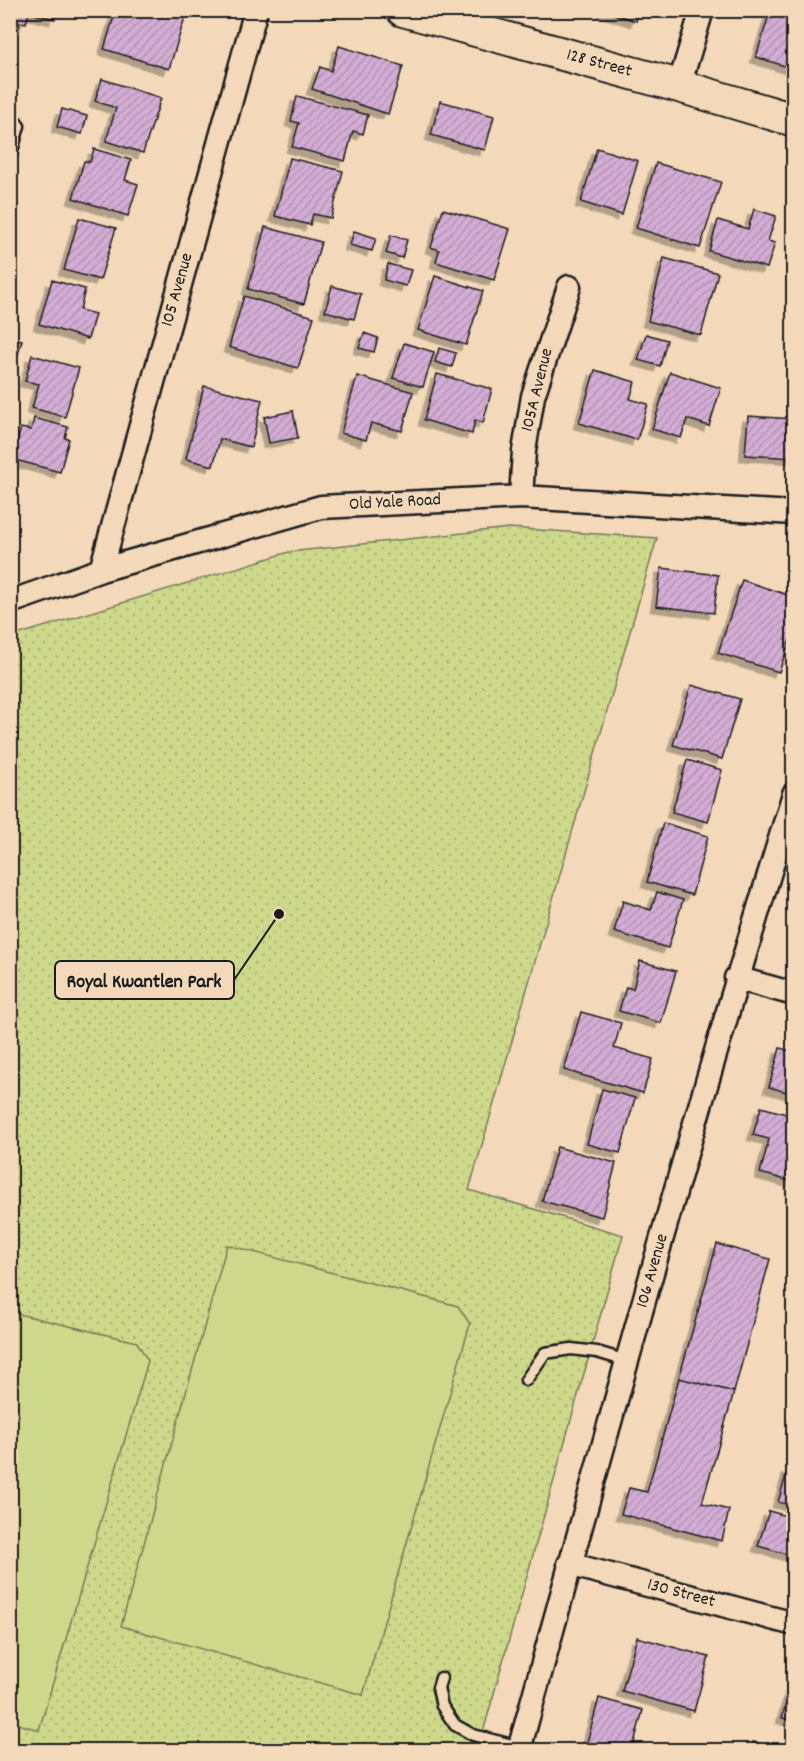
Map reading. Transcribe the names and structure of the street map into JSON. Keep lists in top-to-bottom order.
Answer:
{
  "streets": {
    "main road": ["128 Street"],
    "street": [
      "105 Avenue",
      "105A Avenue",
      "Old Yale Road",
      "106 Avenue",
      "130 Street"
    ]
  },
  "crossings": [
    ["105 Avenue", "Old Yale Road"],
    ["105A Avenue", "Old Yale Road"],
    ["106 Avenue", "130 Street"]
  ],
  "places": ["Royal Kwantlen Park"]
}
